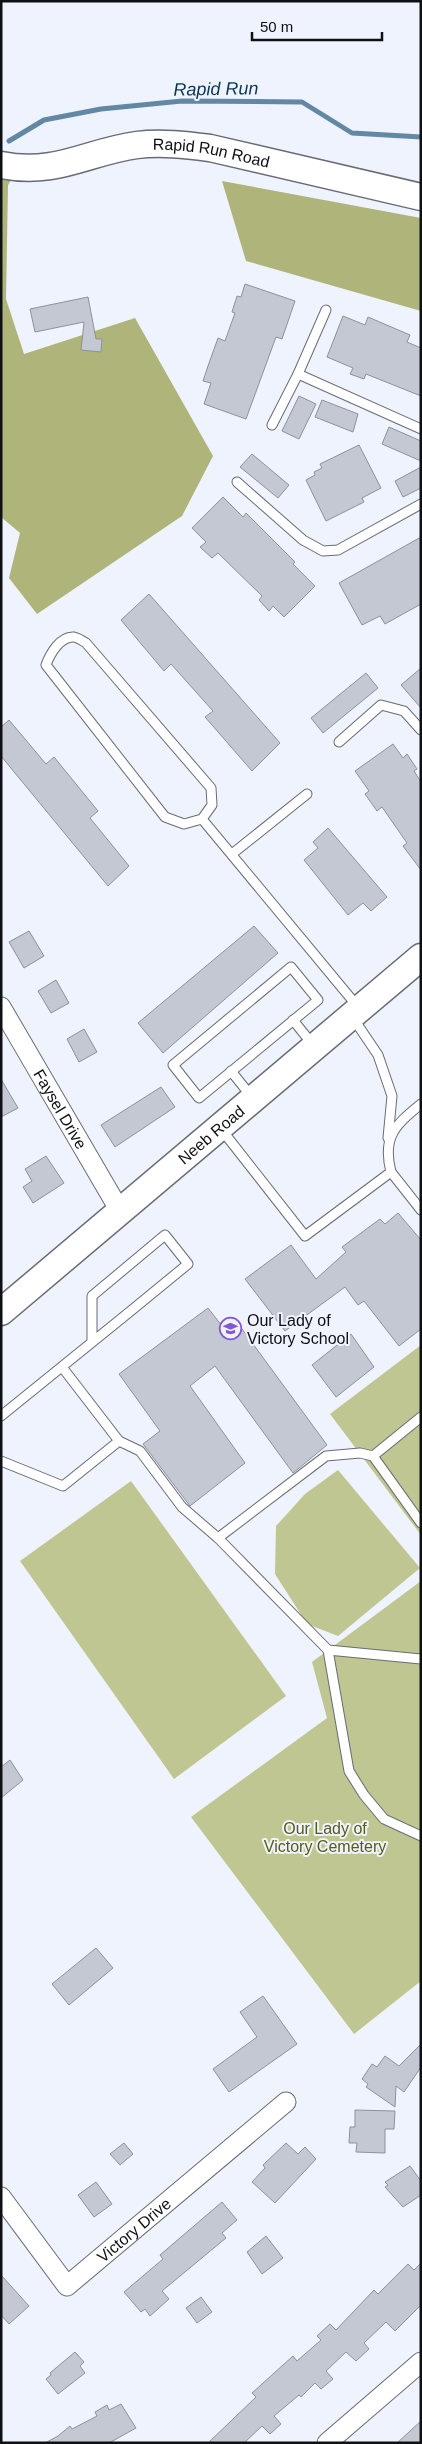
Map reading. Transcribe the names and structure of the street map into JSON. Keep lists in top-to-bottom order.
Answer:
{
  "streets": {
    "street": [
      "Rapid Run Road",
      "Faysel Drive",
      "Neeb Road",
      "Victory Drive"
    ]
  },
  "crossings": [
    ["Faysel Drive", "Neeb Road"]
  ],
  "water": ["Rapid Run"],
  "parks": ["Our Lady of Victory Cemetery"],
  "places": {
    "school or university": ["Our Lady of Victory School"]
  },
  "scale_bar": "50 m"
}
